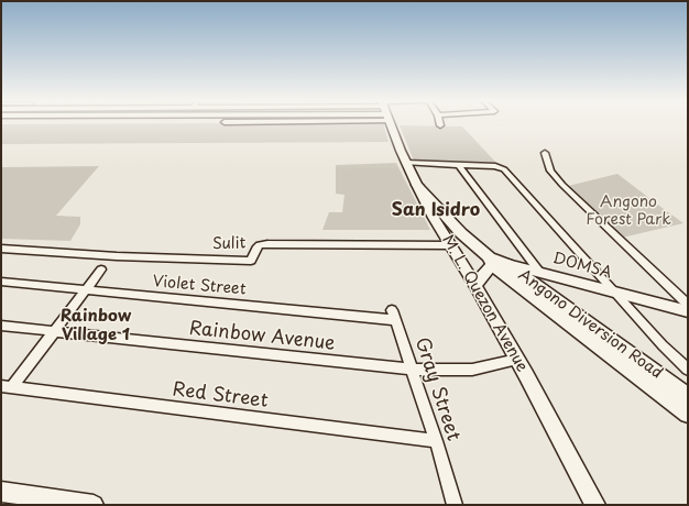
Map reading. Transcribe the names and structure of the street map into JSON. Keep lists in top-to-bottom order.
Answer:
{
  "streets": {
    "main road": ["DOMSA", "M. L. Quezon Avenue", "Angono Diversion Road"],
    "street": [
      "Sulit",
      "Violet Street",
      "Rainbow Avenue",
      "Gray Street",
      "Red Street"
    ]
  },
  "crossings": [
    ["Sulit", "M. L. Quezon Avenue"],
    ["DOMSA", "Angono Diversion Road"],
    ["Violet Street", "Gray Street"],
    ["M. L. Quezon Avenue", "Angono Diversion Road"],
    ["M. L. Quezon Avenue", "Rainbow Avenue"],
    ["Rainbow Avenue", "Gray Street"],
    ["Gray Street", "Red Street"]
  ],
  "districts": ["San Isidro", "Rainbow Village 1"],
  "parks": ["Angono Forest Park"]
}
